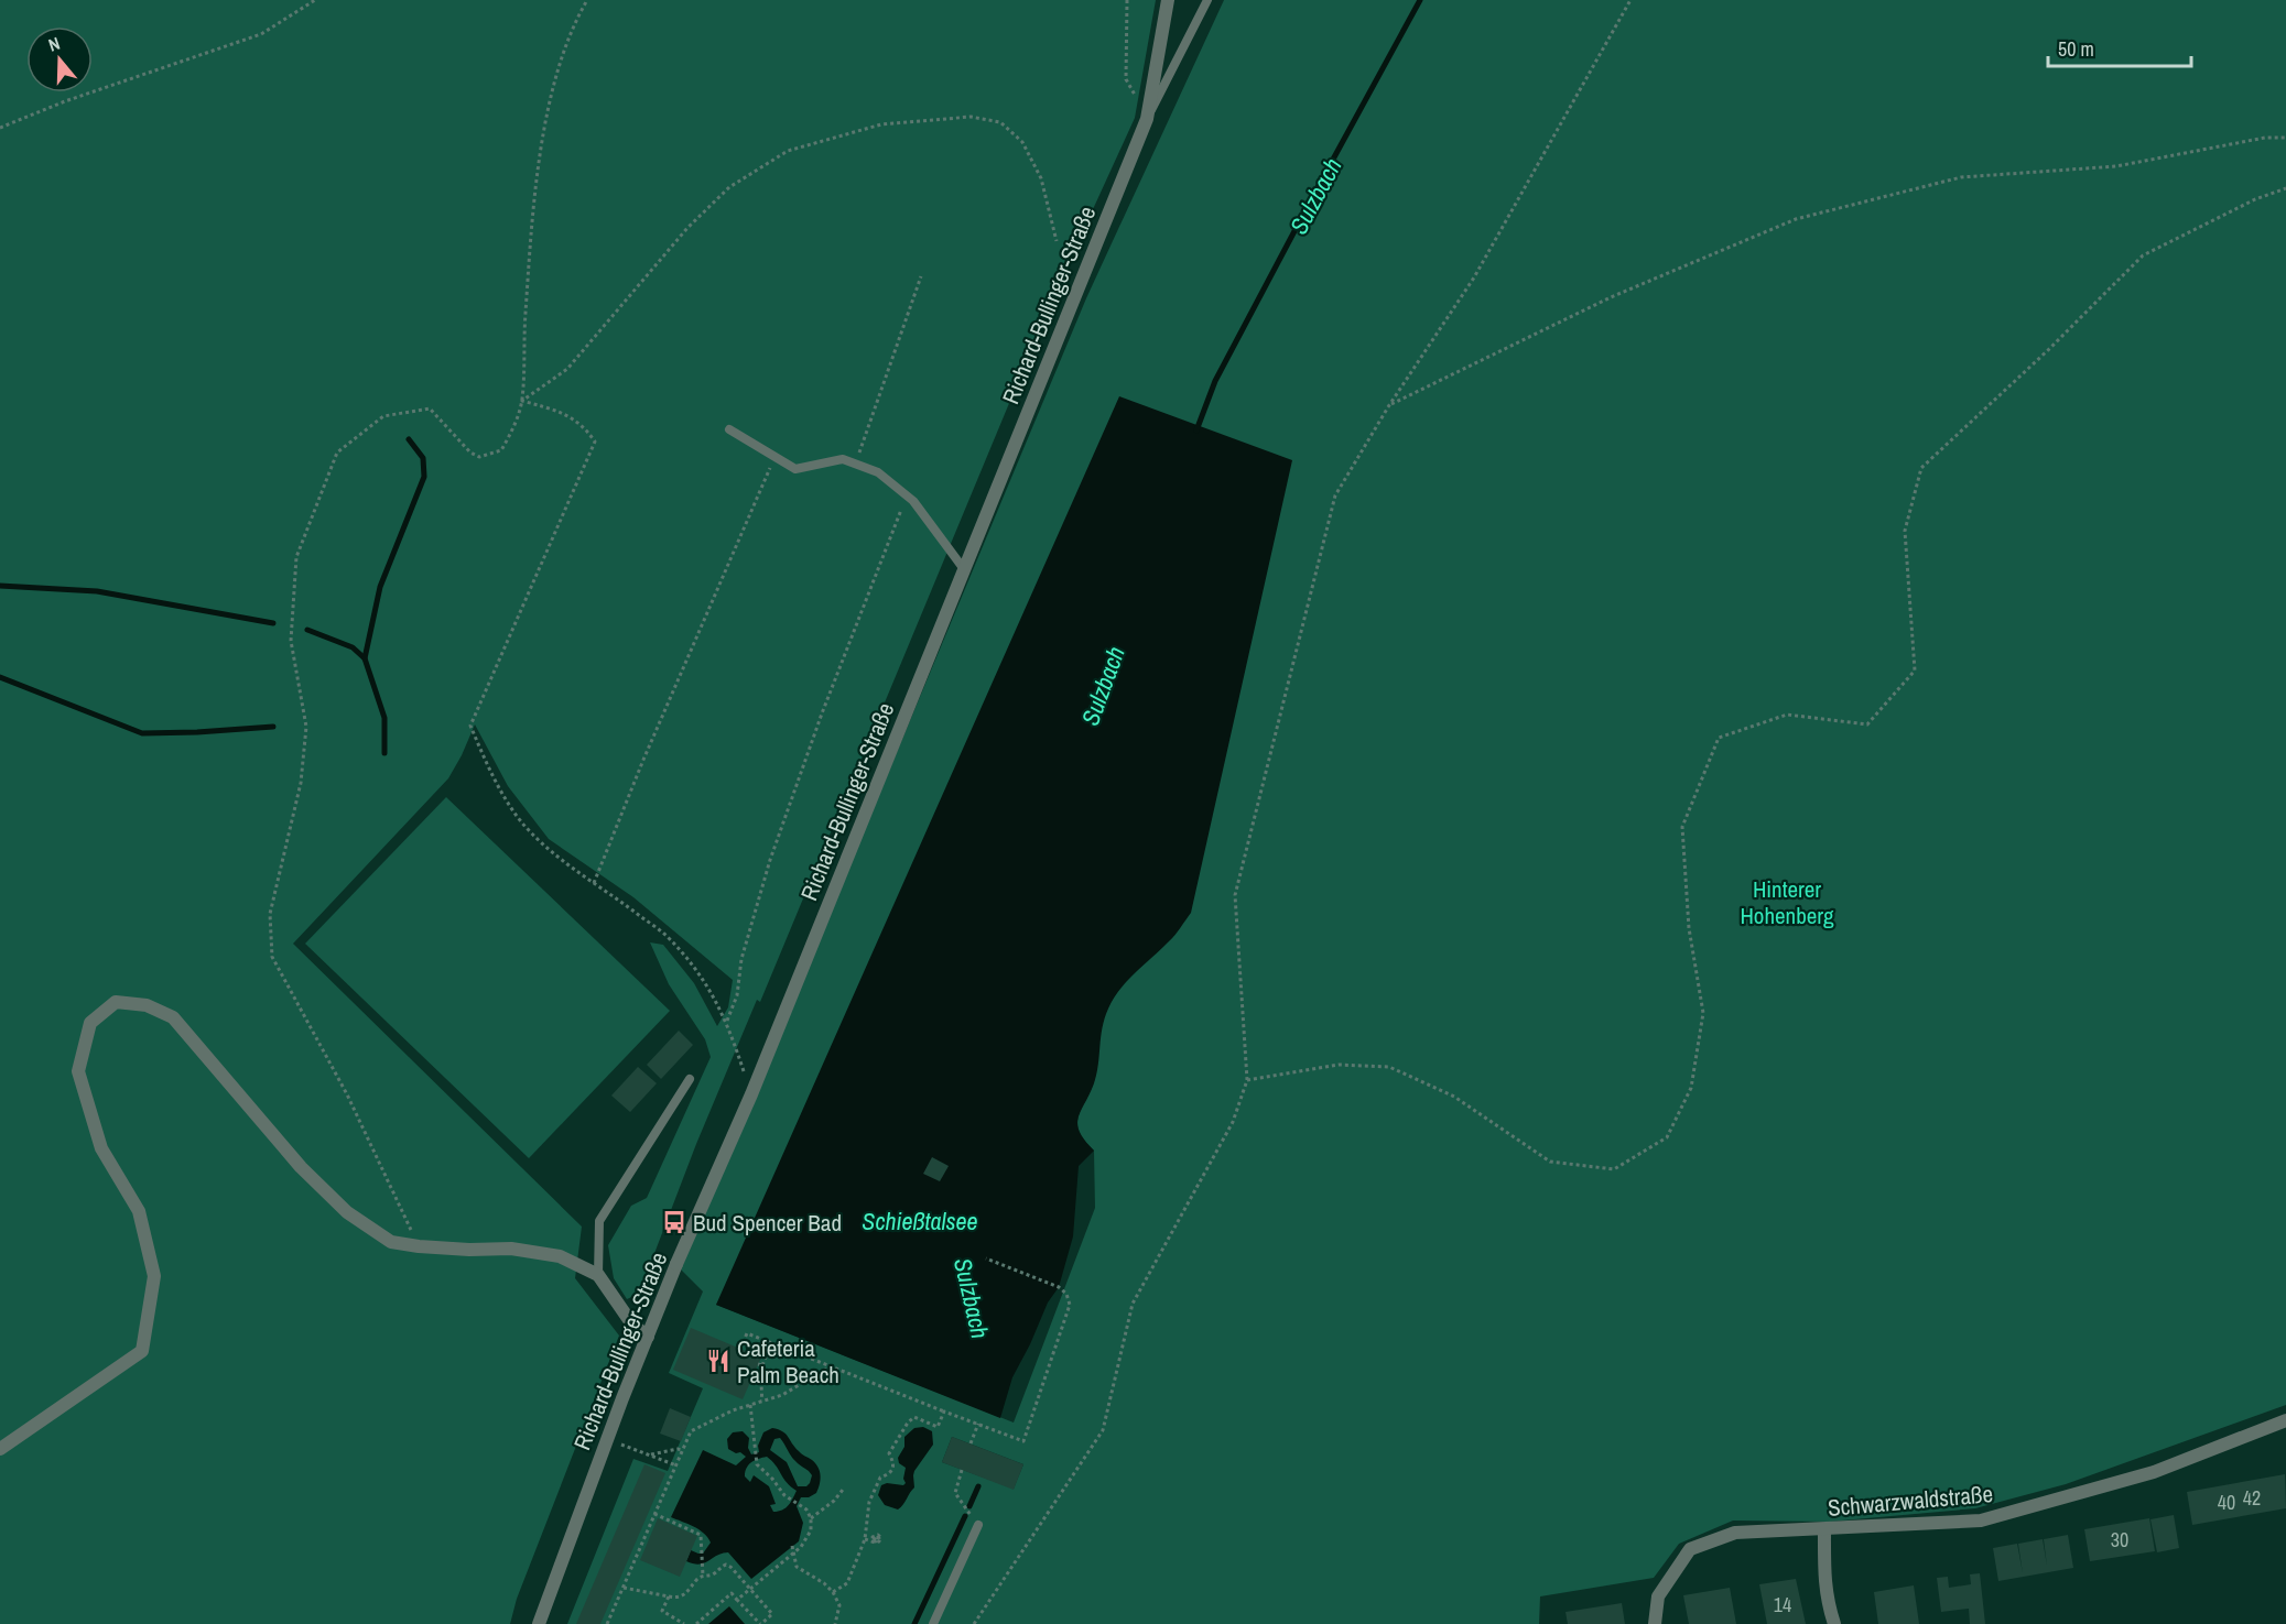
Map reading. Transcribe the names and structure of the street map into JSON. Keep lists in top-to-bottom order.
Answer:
{
  "streets": {
    "street": ["Richard-Bullinger-Straße", "Schwarzwaldstraße"]
  },
  "water": ["Sulzbach", "Schießtalsee"],
  "parks": ["Hinterer Hohenberg"],
  "places": {
    "bus stop": ["Bud Spencer Bad"],
    "restaurant": ["Cafeteria Palm Beach"]
  },
  "house_numbers": [
    "42",
    "40",
    "30",
    "14"
  ],
  "scale_bar": "50 m",
  "north": "top"
}
